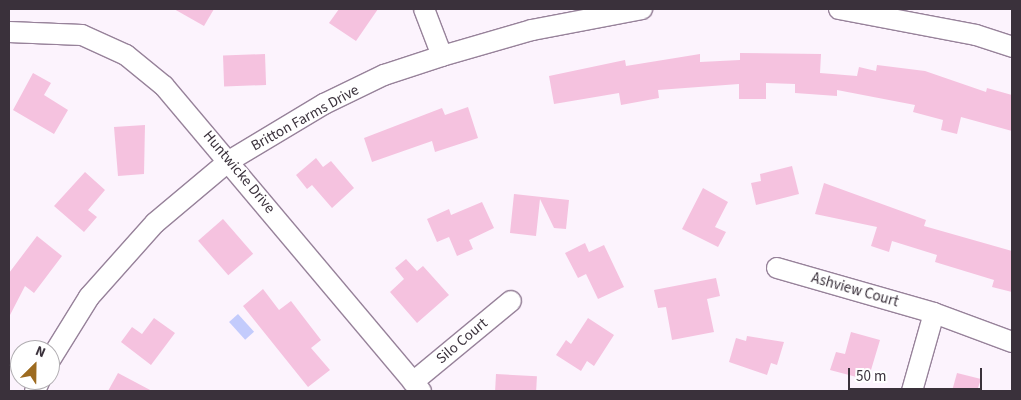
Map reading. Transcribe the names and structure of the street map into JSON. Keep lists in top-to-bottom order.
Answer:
{
  "streets": {
    "street": [
      "Britton Farms Drive",
      "Huntwicke Drive",
      "Ashview Court",
      "Silo Court"
    ]
  },
  "crossings": [
    ["Britton Farms Drive", "Huntwicke Drive"],
    ["Huntwicke Drive", "Silo Court"]
  ],
  "scale_bar": "50 m",
  "north": "top right"
}
